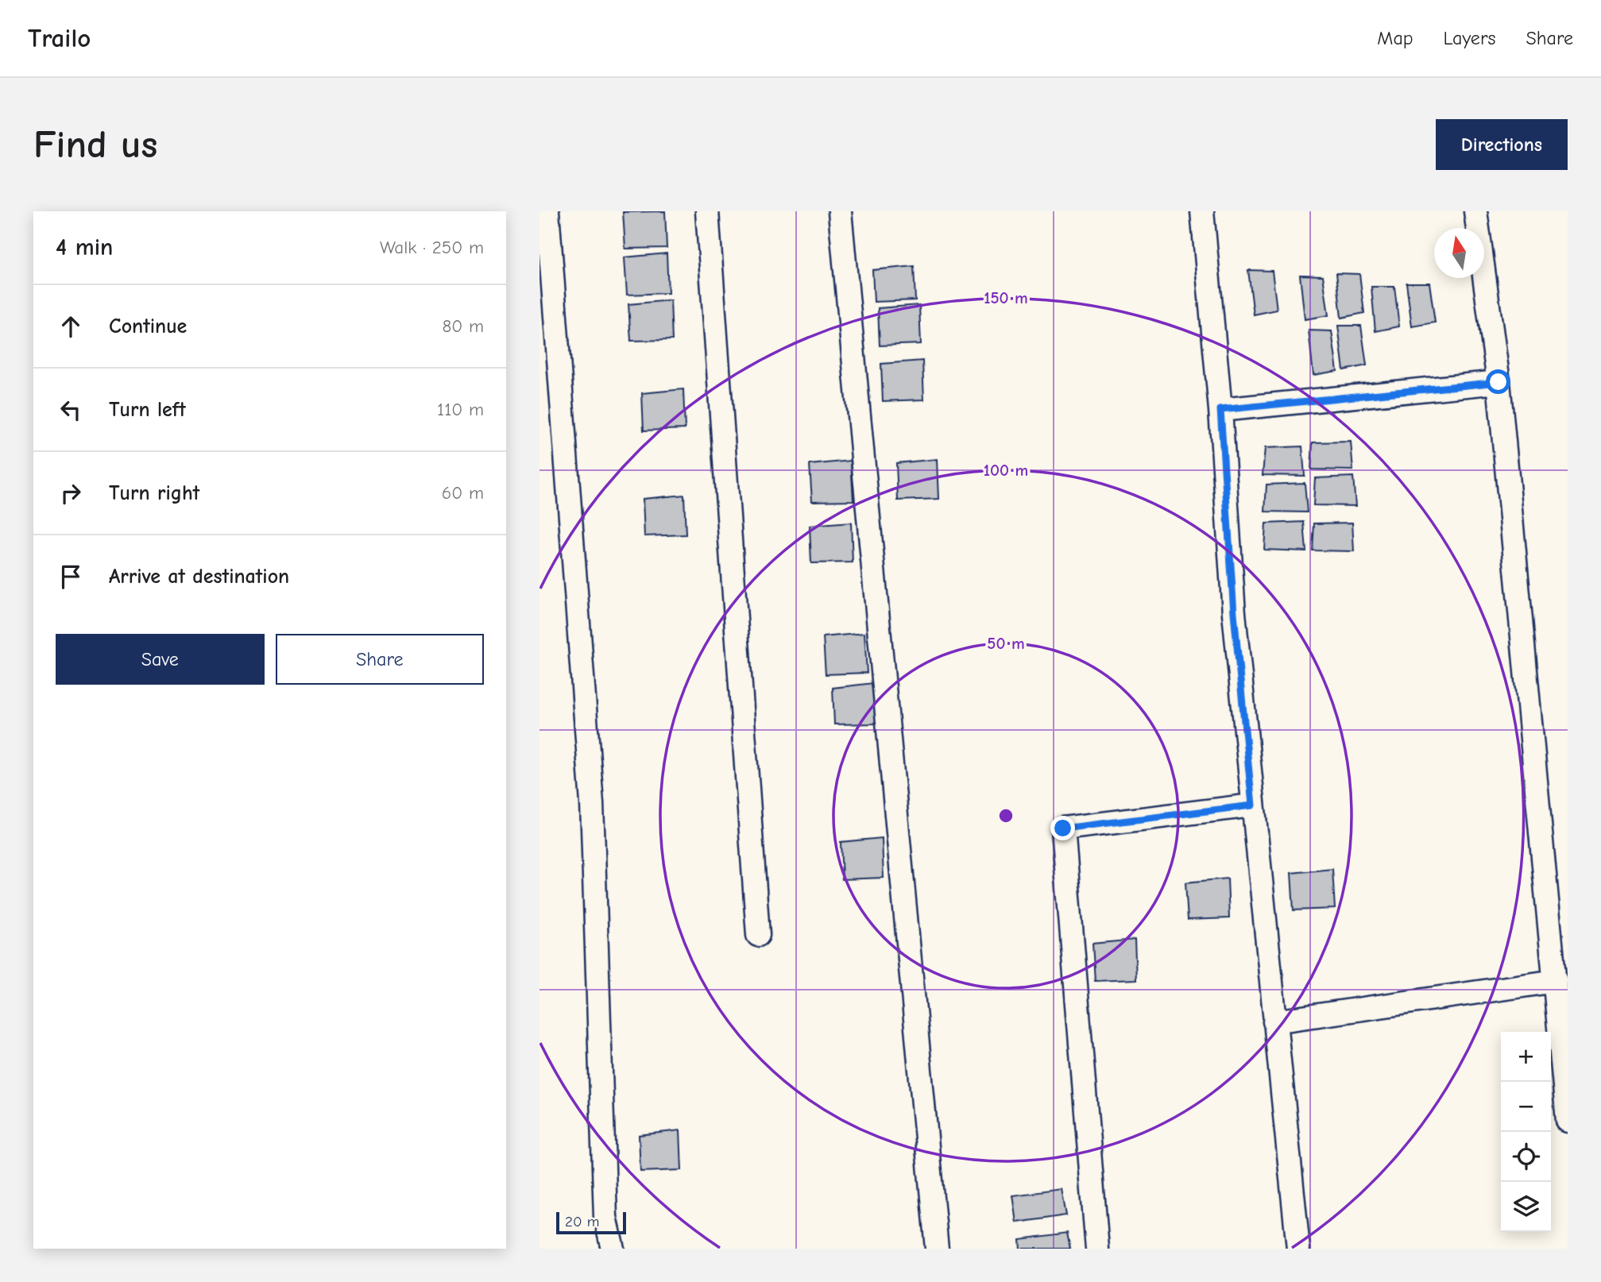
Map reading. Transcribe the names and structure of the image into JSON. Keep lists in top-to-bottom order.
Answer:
{
  "scale_bar": "20 m",
  "north": "top",
  "page": {
    "header": "Trailo",
    "nav": ["Map", "Layers", "Share"],
    "buttons": [
      "Directions",
      ["Save", "Share"]
    ],
    "title": "Find us",
    "heading": ["4 min", "Walk · 250 m"],
    "list": [
      ["Continue", "80 m"],
      ["Turn left", "110 m"],
      ["Turn right", "60 m"],
      "Arrive at destination"
    ],
    "map_buttons": ["+", "−"],
    "scale": "20 m"
  },
  "rings": ["150 m", "100 m", "50 m"]
}
